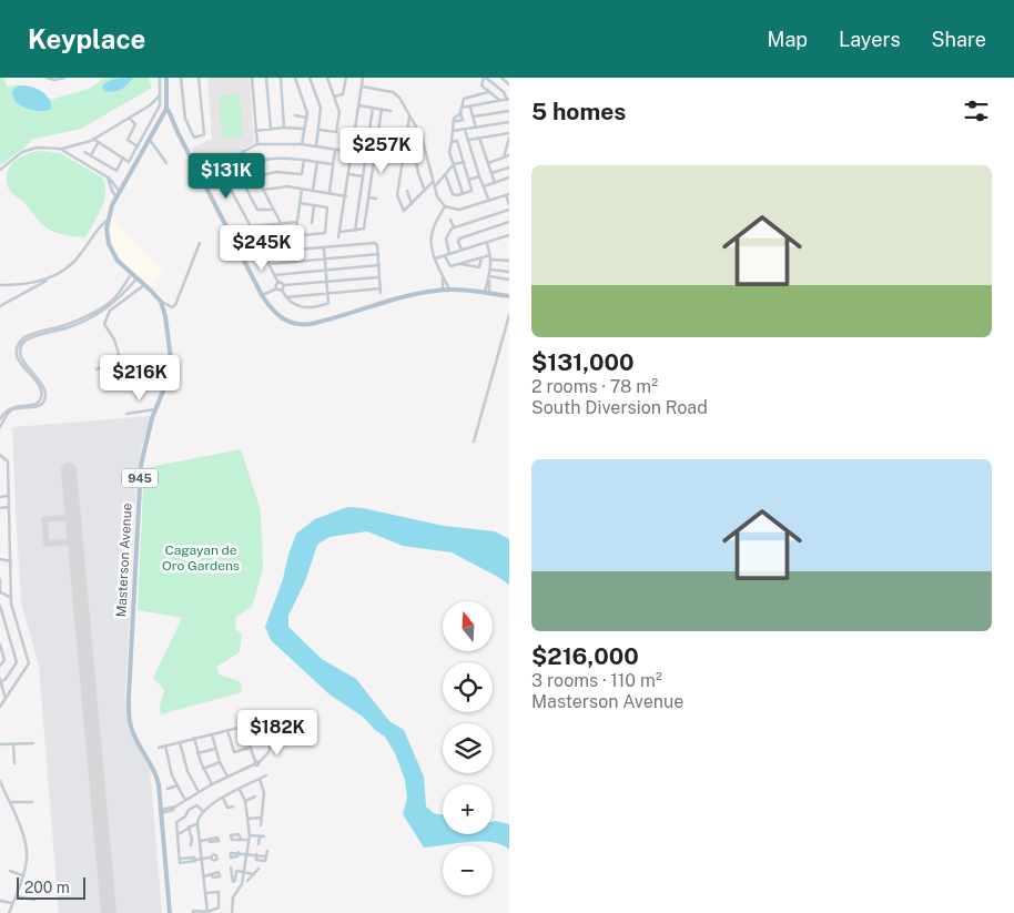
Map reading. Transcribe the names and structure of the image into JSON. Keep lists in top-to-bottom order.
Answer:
{
  "streets": {
    "main road": ["945", "Masterson Avenue"]
  },
  "parks": ["Cagayan de Oro Gardens"],
  "scale_bar": "200 m",
  "north": "top",
  "page": {
    "header": "Keyplace",
    "nav": ["Map", "Layers", "Share"],
    "heading": "5 homes",
    "price": [
      "$257K",
      "$131K",
      "$245K",
      "$216K",
      "$182K"
    ],
    "list": [
      {
        "name": "$131,000",
        "note": "2 rooms · 78 m² · South Diversion Road"
      },
      {
        "name": "$216,000",
        "note": "3 rooms · 110 m² · Masterson Avenue"
      }
    ],
    "map_buttons": ["+", "−"],
    "scale": "200 m"
  }
}
